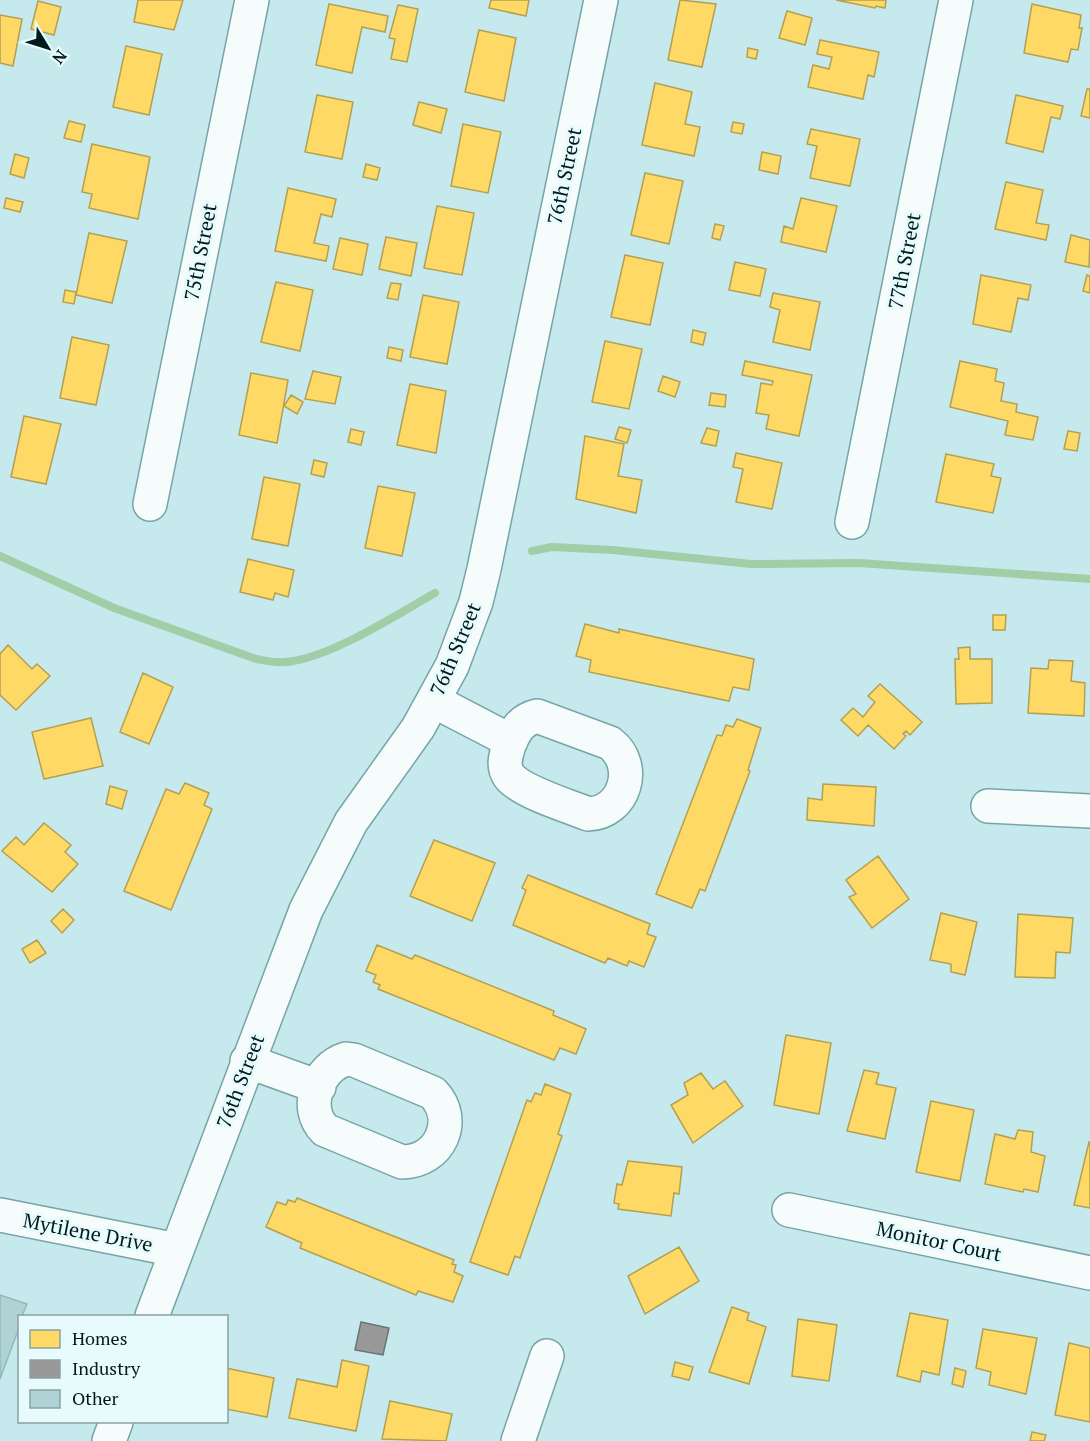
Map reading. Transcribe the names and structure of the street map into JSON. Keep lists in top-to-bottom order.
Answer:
{
  "streets": {
    "street": [
      "76th Street",
      "75th Street",
      "77th Street",
      "Mytilene Drive",
      "Monitor Court"
    ]
  },
  "crossings": [
    ["76th Street", "Mytilene Drive"]
  ],
  "legend": ["Homes", "Industry", "Other"],
  "north": "bottom right"
}
